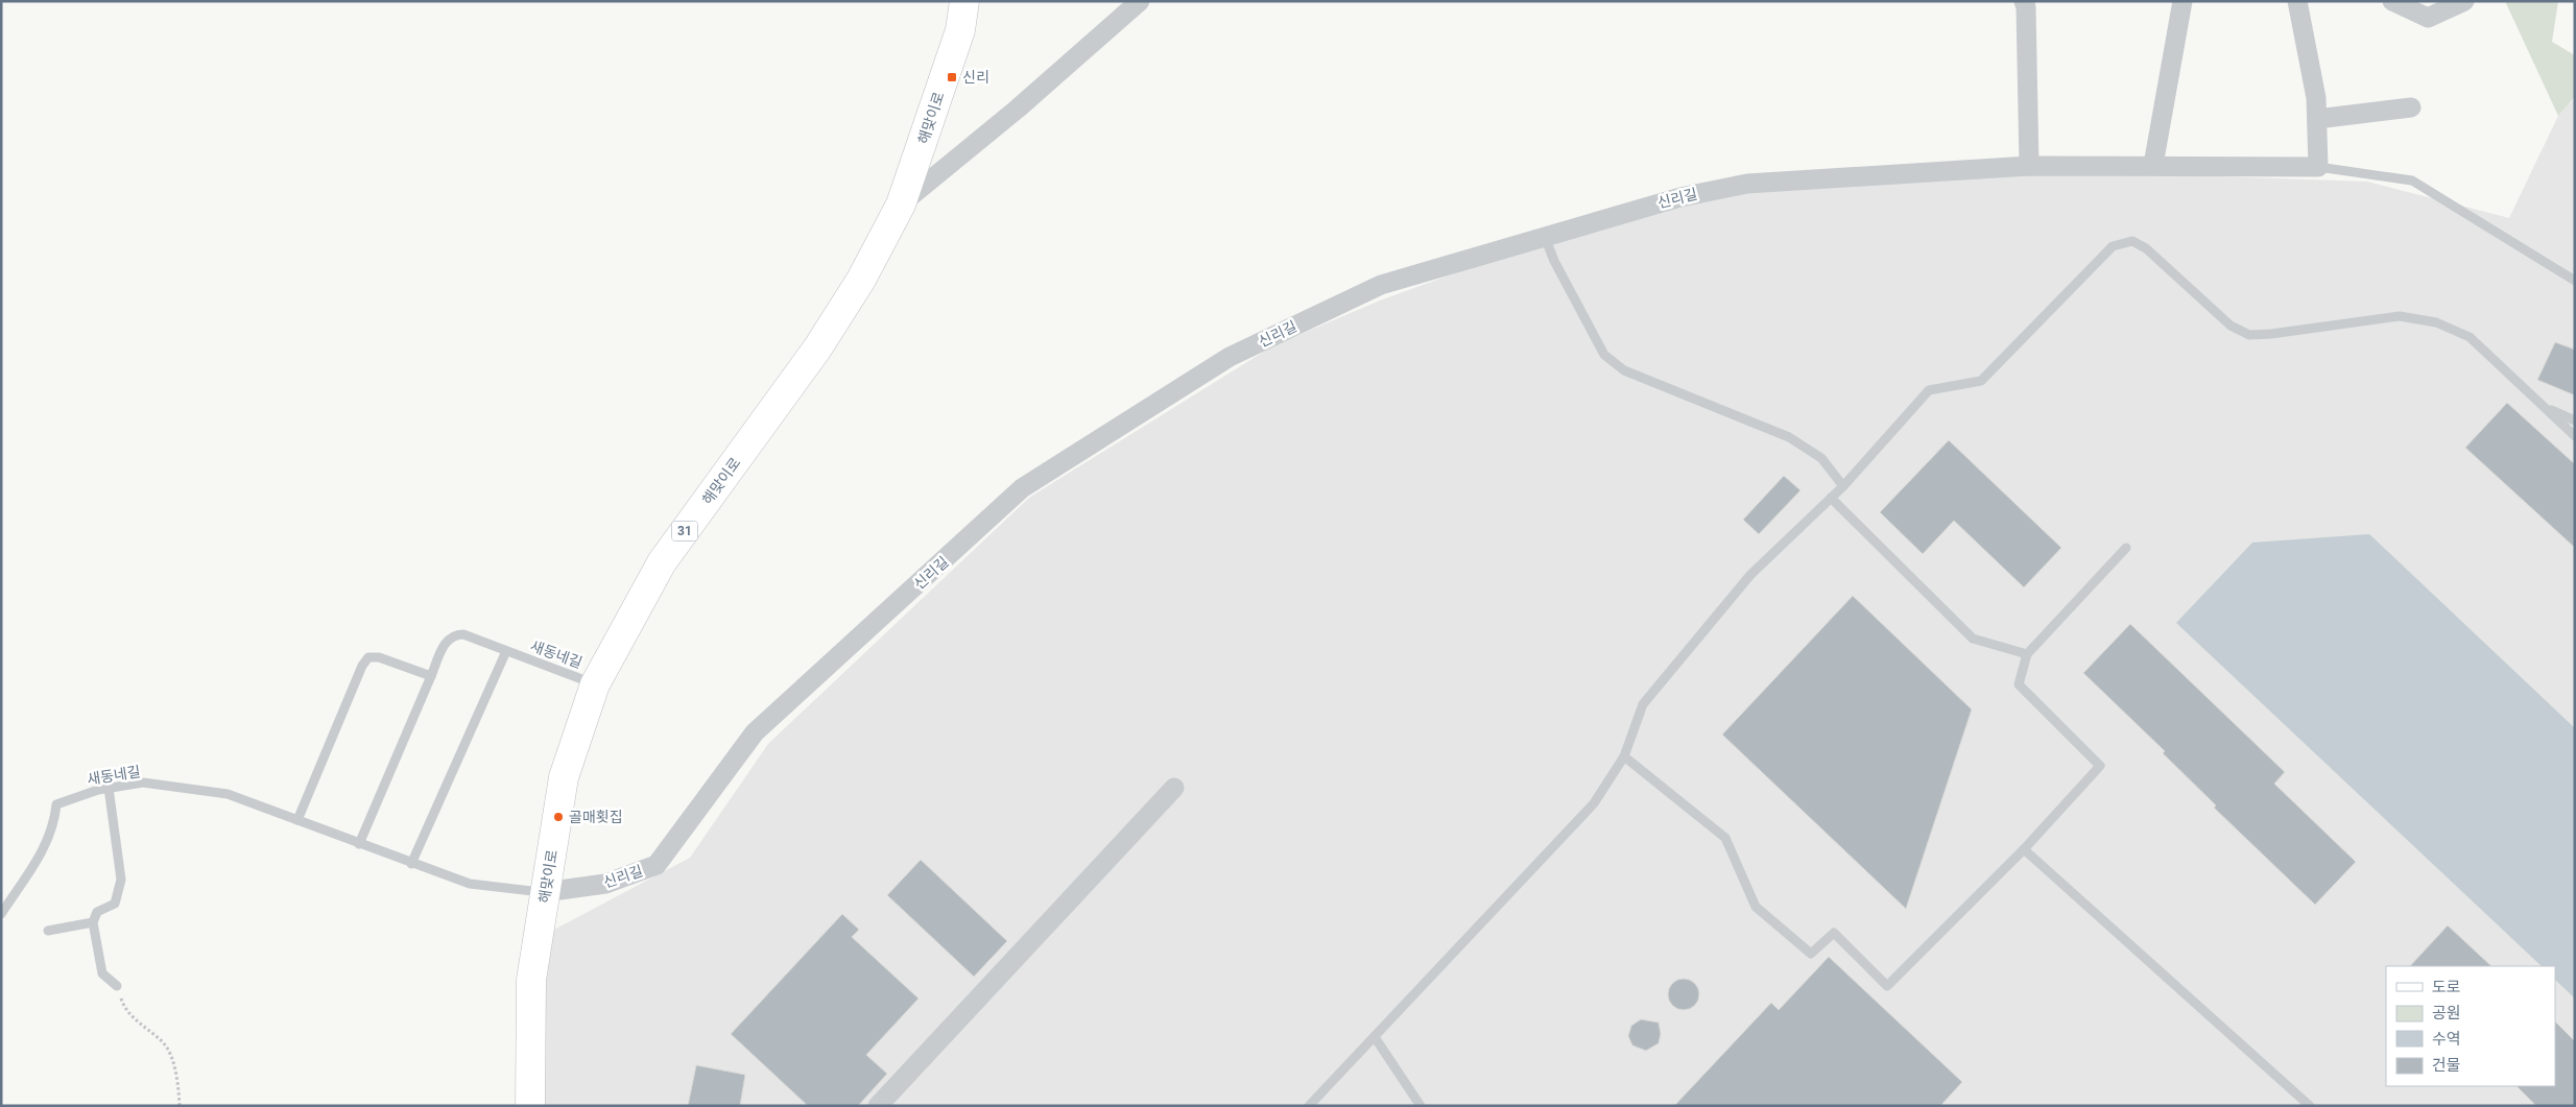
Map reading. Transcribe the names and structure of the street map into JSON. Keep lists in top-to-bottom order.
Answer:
{
  "streets": {
    "main road": ["해맞이로", "31"],
    "street": ["신리길"],
    "lane": ["새동네길"]
  },
  "crossings": [
    ["해맞이로", "신리길"],
    ["해맞이로", "새동네길"],
    ["신리길", "새동네길"]
  ],
  "places": {
    "transit": ["신리"],
    "other": ["골매횟집"]
  },
  "legend": [
    "도로",
    "공원",
    "수역",
    "건물"
  ]
}
